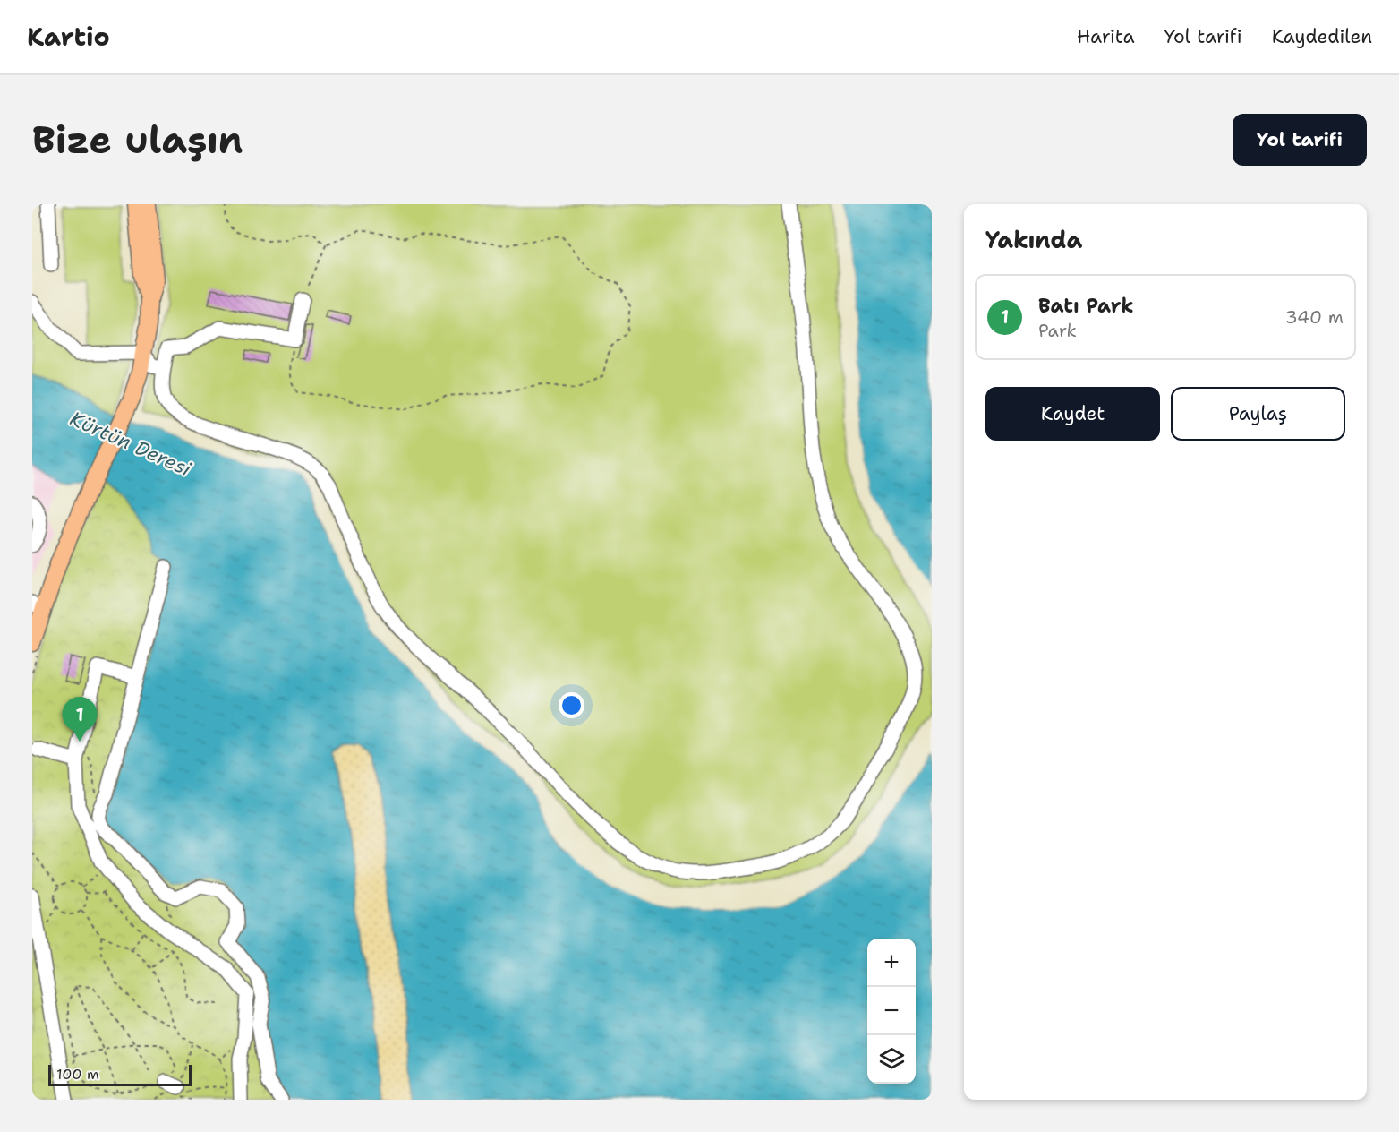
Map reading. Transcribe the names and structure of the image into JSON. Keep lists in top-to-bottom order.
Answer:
{
  "water": ["Kürtün Deresi"],
  "scale_bar": "100 m",
  "page": {
    "header": "Kartio",
    "nav": ["Harita", "Yol tarifi", "Kaydedilen"],
    "buttons": [
      "Yol tarifi",
      ["Kaydet", "Paylaş"]
    ],
    "title": "Bize ulaşın",
    "heading": "Yakında",
    "list": [
      {
        "mark": "1",
        "name": "Batı Park",
        "note": "Park",
        "value": "340 m"
      }
    ],
    "pins": "1",
    "map_buttons": ["+", "−"],
    "scale": "100 m"
  }
}
